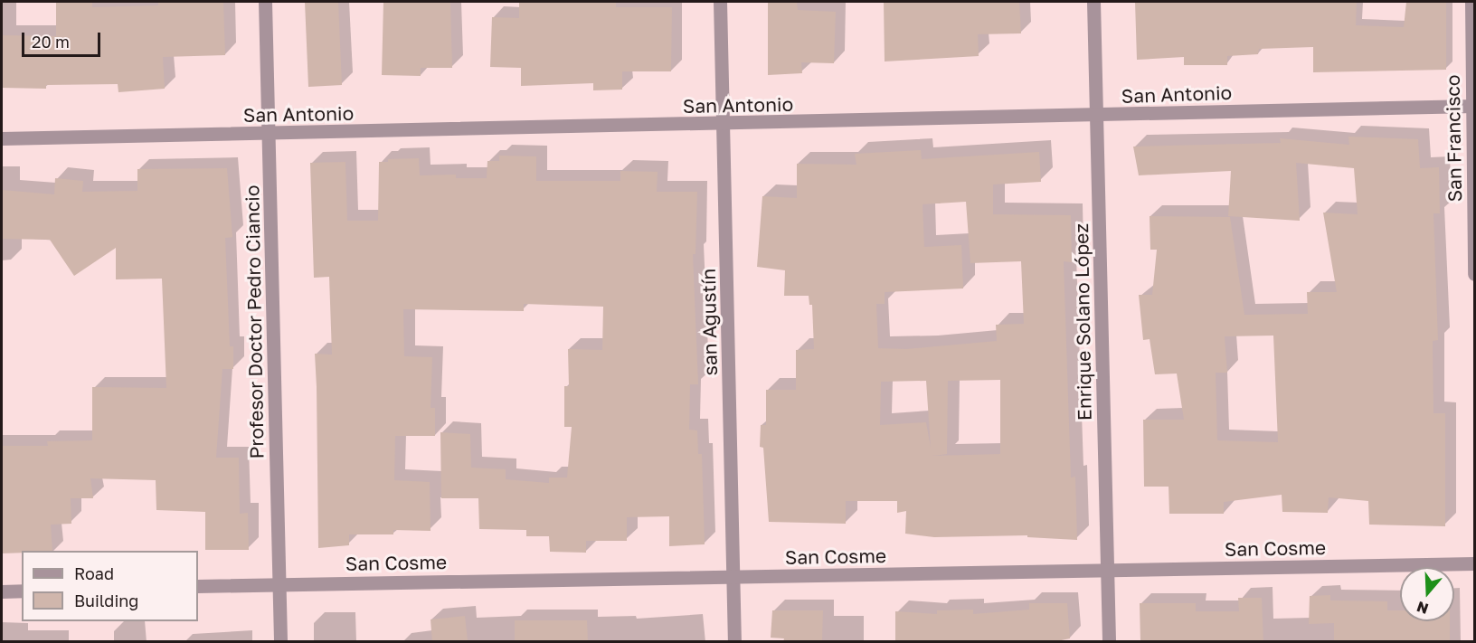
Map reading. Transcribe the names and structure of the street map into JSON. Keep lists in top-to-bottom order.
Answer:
{
  "streets": {
    "street": [
      "San Antonio",
      "San Francisco",
      "Profesor Doctor Pedro Ciancio",
      "san Agustín",
      "Enrique Solano López",
      "San Cosme"
    ]
  },
  "crossings": [
    ["San Antonio", "San Francisco"],
    ["San Antonio", "Profesor Doctor Pedro Ciancio"],
    ["San Antonio", "san Agustín"],
    ["San Antonio", "Enrique Solano López"],
    ["Profesor Doctor Pedro Ciancio", "San Cosme"],
    ["san Agustín", "San Cosme"],
    ["Enrique Solano López", "San Cosme"]
  ],
  "legend": ["Road", "Building"],
  "scale_bar": "20 m",
  "north": "bottom"
}
